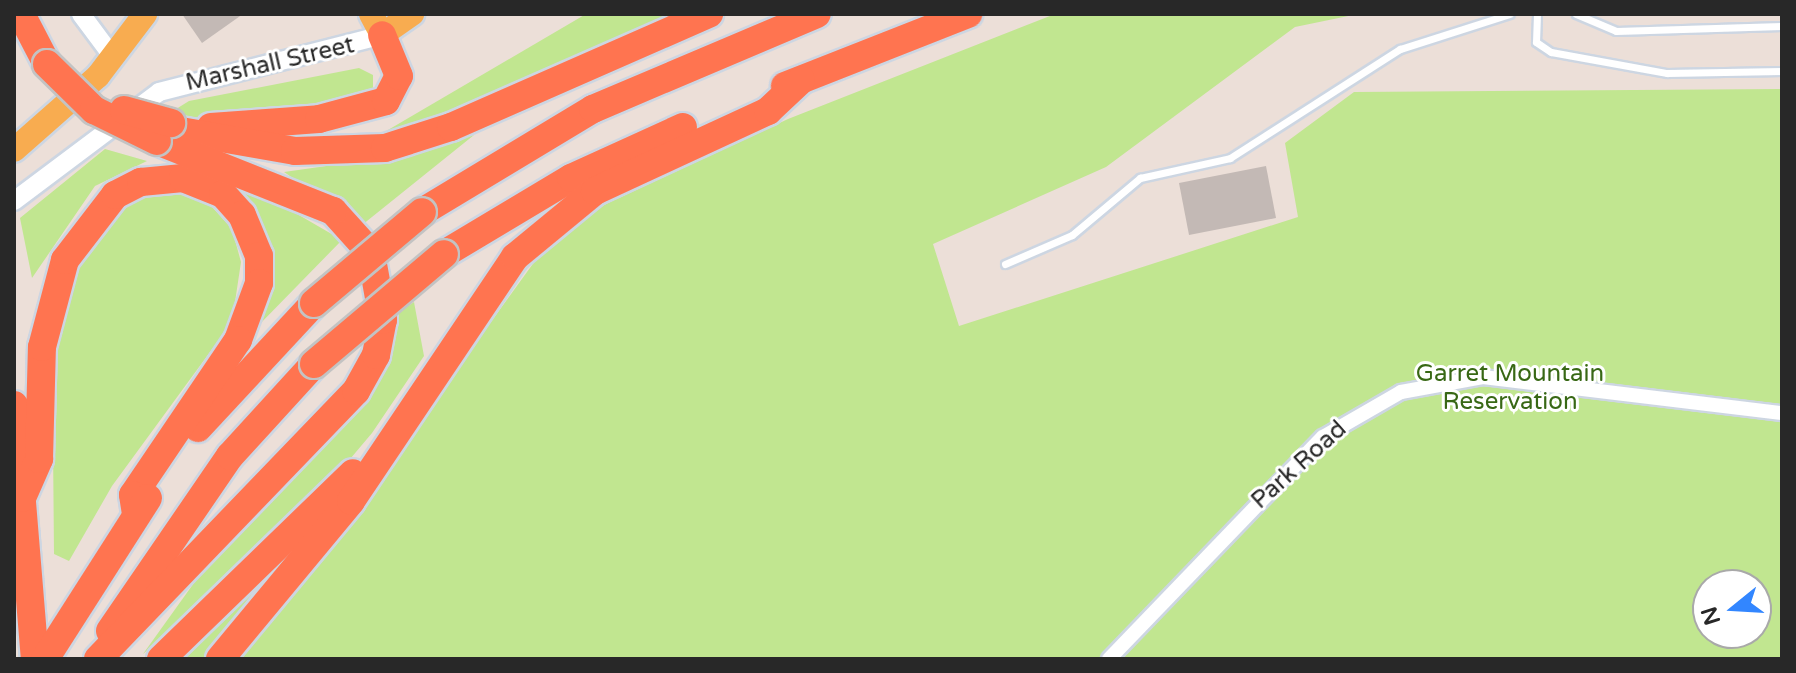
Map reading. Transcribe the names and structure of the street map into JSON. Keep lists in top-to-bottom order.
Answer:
{
  "streets": {
    "main road": ["Marshall Street"],
    "street": ["Park Road"]
  },
  "parks": ["Garret Mountain Reservation"],
  "north": "left"
}
